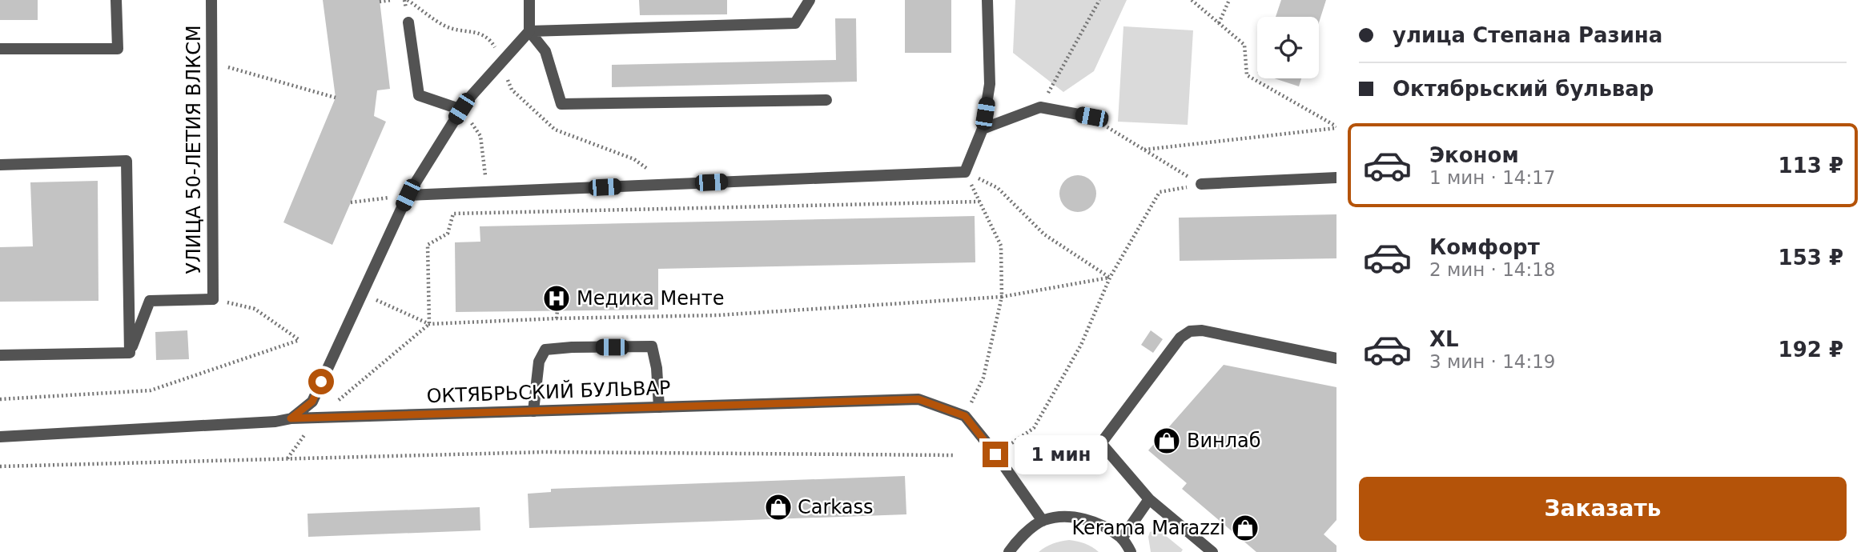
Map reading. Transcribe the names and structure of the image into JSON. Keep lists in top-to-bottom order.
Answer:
{
  "streets": {
    "street": ["УЛИЦА 50-ЛЕТИЯ ВЛКСМ", "ОКТЯБРЬСКИЙ БУЛЬВАР"]
  },
  "places": {
    "hospital": ["Медика Менте"],
    "shop": ["Винлаб", "Carkass", "Kerama Marazzi"]
  },
  "page": {
    "banner": ["улица Степана Разина", "Октябрьский бульвар"],
    "list": [
      {
        "name": "Эконом",
        "note": "1 мин · 14:17",
        "value": "113 ₽"
      },
      {
        "name": "Комфорт",
        "note": "2 мин · 14:18",
        "value": "153 ₽"
      },
      {
        "name": "XL",
        "note": "3 мин · 14:19",
        "value": "192 ₽"
      }
    ],
    "bubble": "1 мин",
    "buttons": "Заказать"
  }
}
